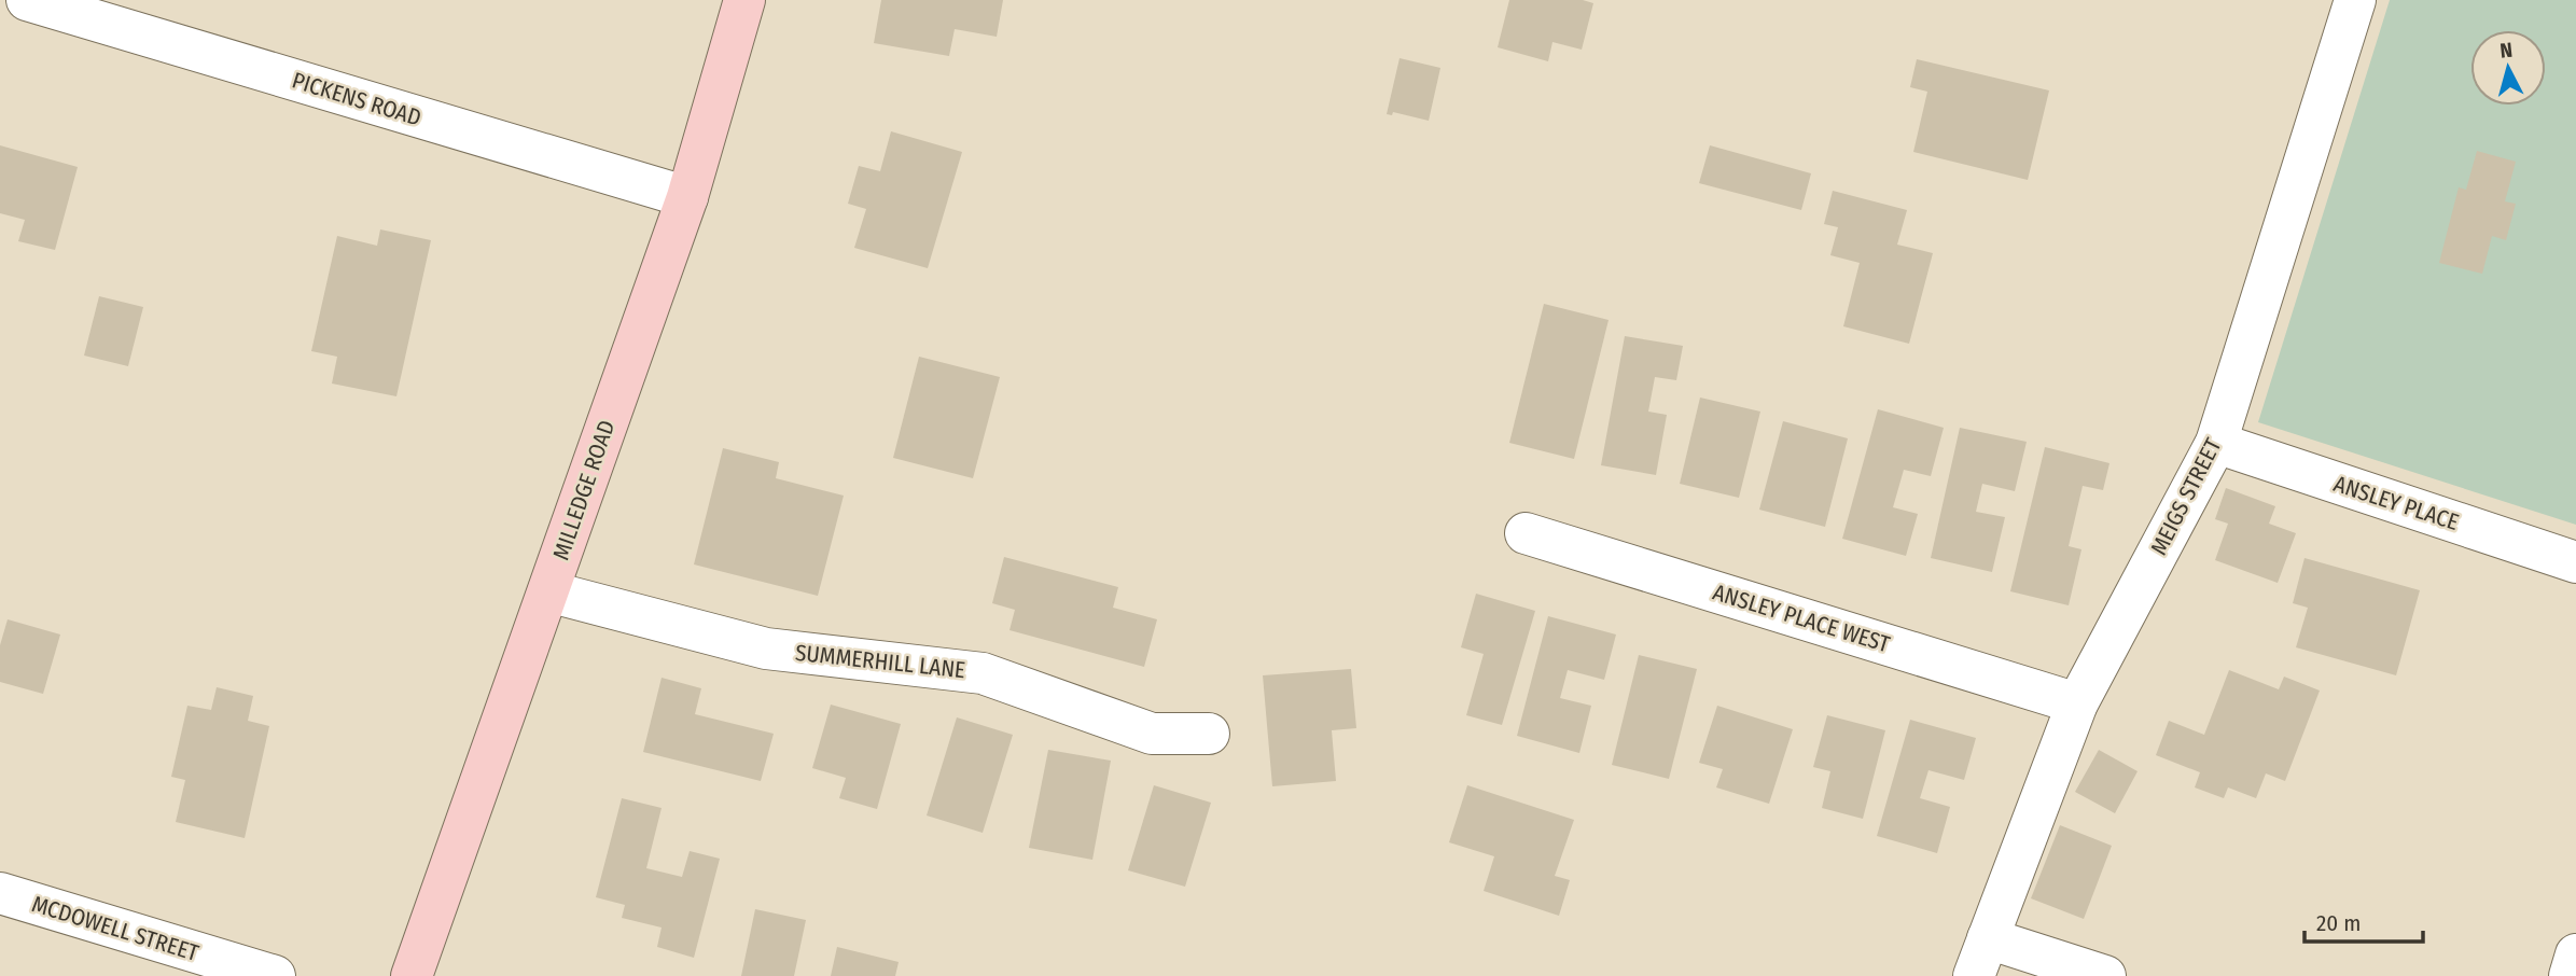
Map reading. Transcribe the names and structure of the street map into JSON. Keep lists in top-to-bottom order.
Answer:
{
  "streets": {
    "street": [
      "PICKENS ROAD",
      "MILLEDGE ROAD",
      "MEIGS STREET",
      "ANSLEY PLACE",
      "ANSLEY PLACE WEST",
      "SUMMERHILL LANE",
      "MCDOWELL STREET"
    ]
  },
  "crossings": [
    ["PICKENS ROAD", "MILLEDGE ROAD"],
    ["MILLEDGE ROAD", "SUMMERHILL LANE"],
    ["MEIGS STREET", "ANSLEY PLACE"],
    ["MEIGS STREET", "ANSLEY PLACE WEST"]
  ],
  "scale_bar": "20 m",
  "north": "top"
}
